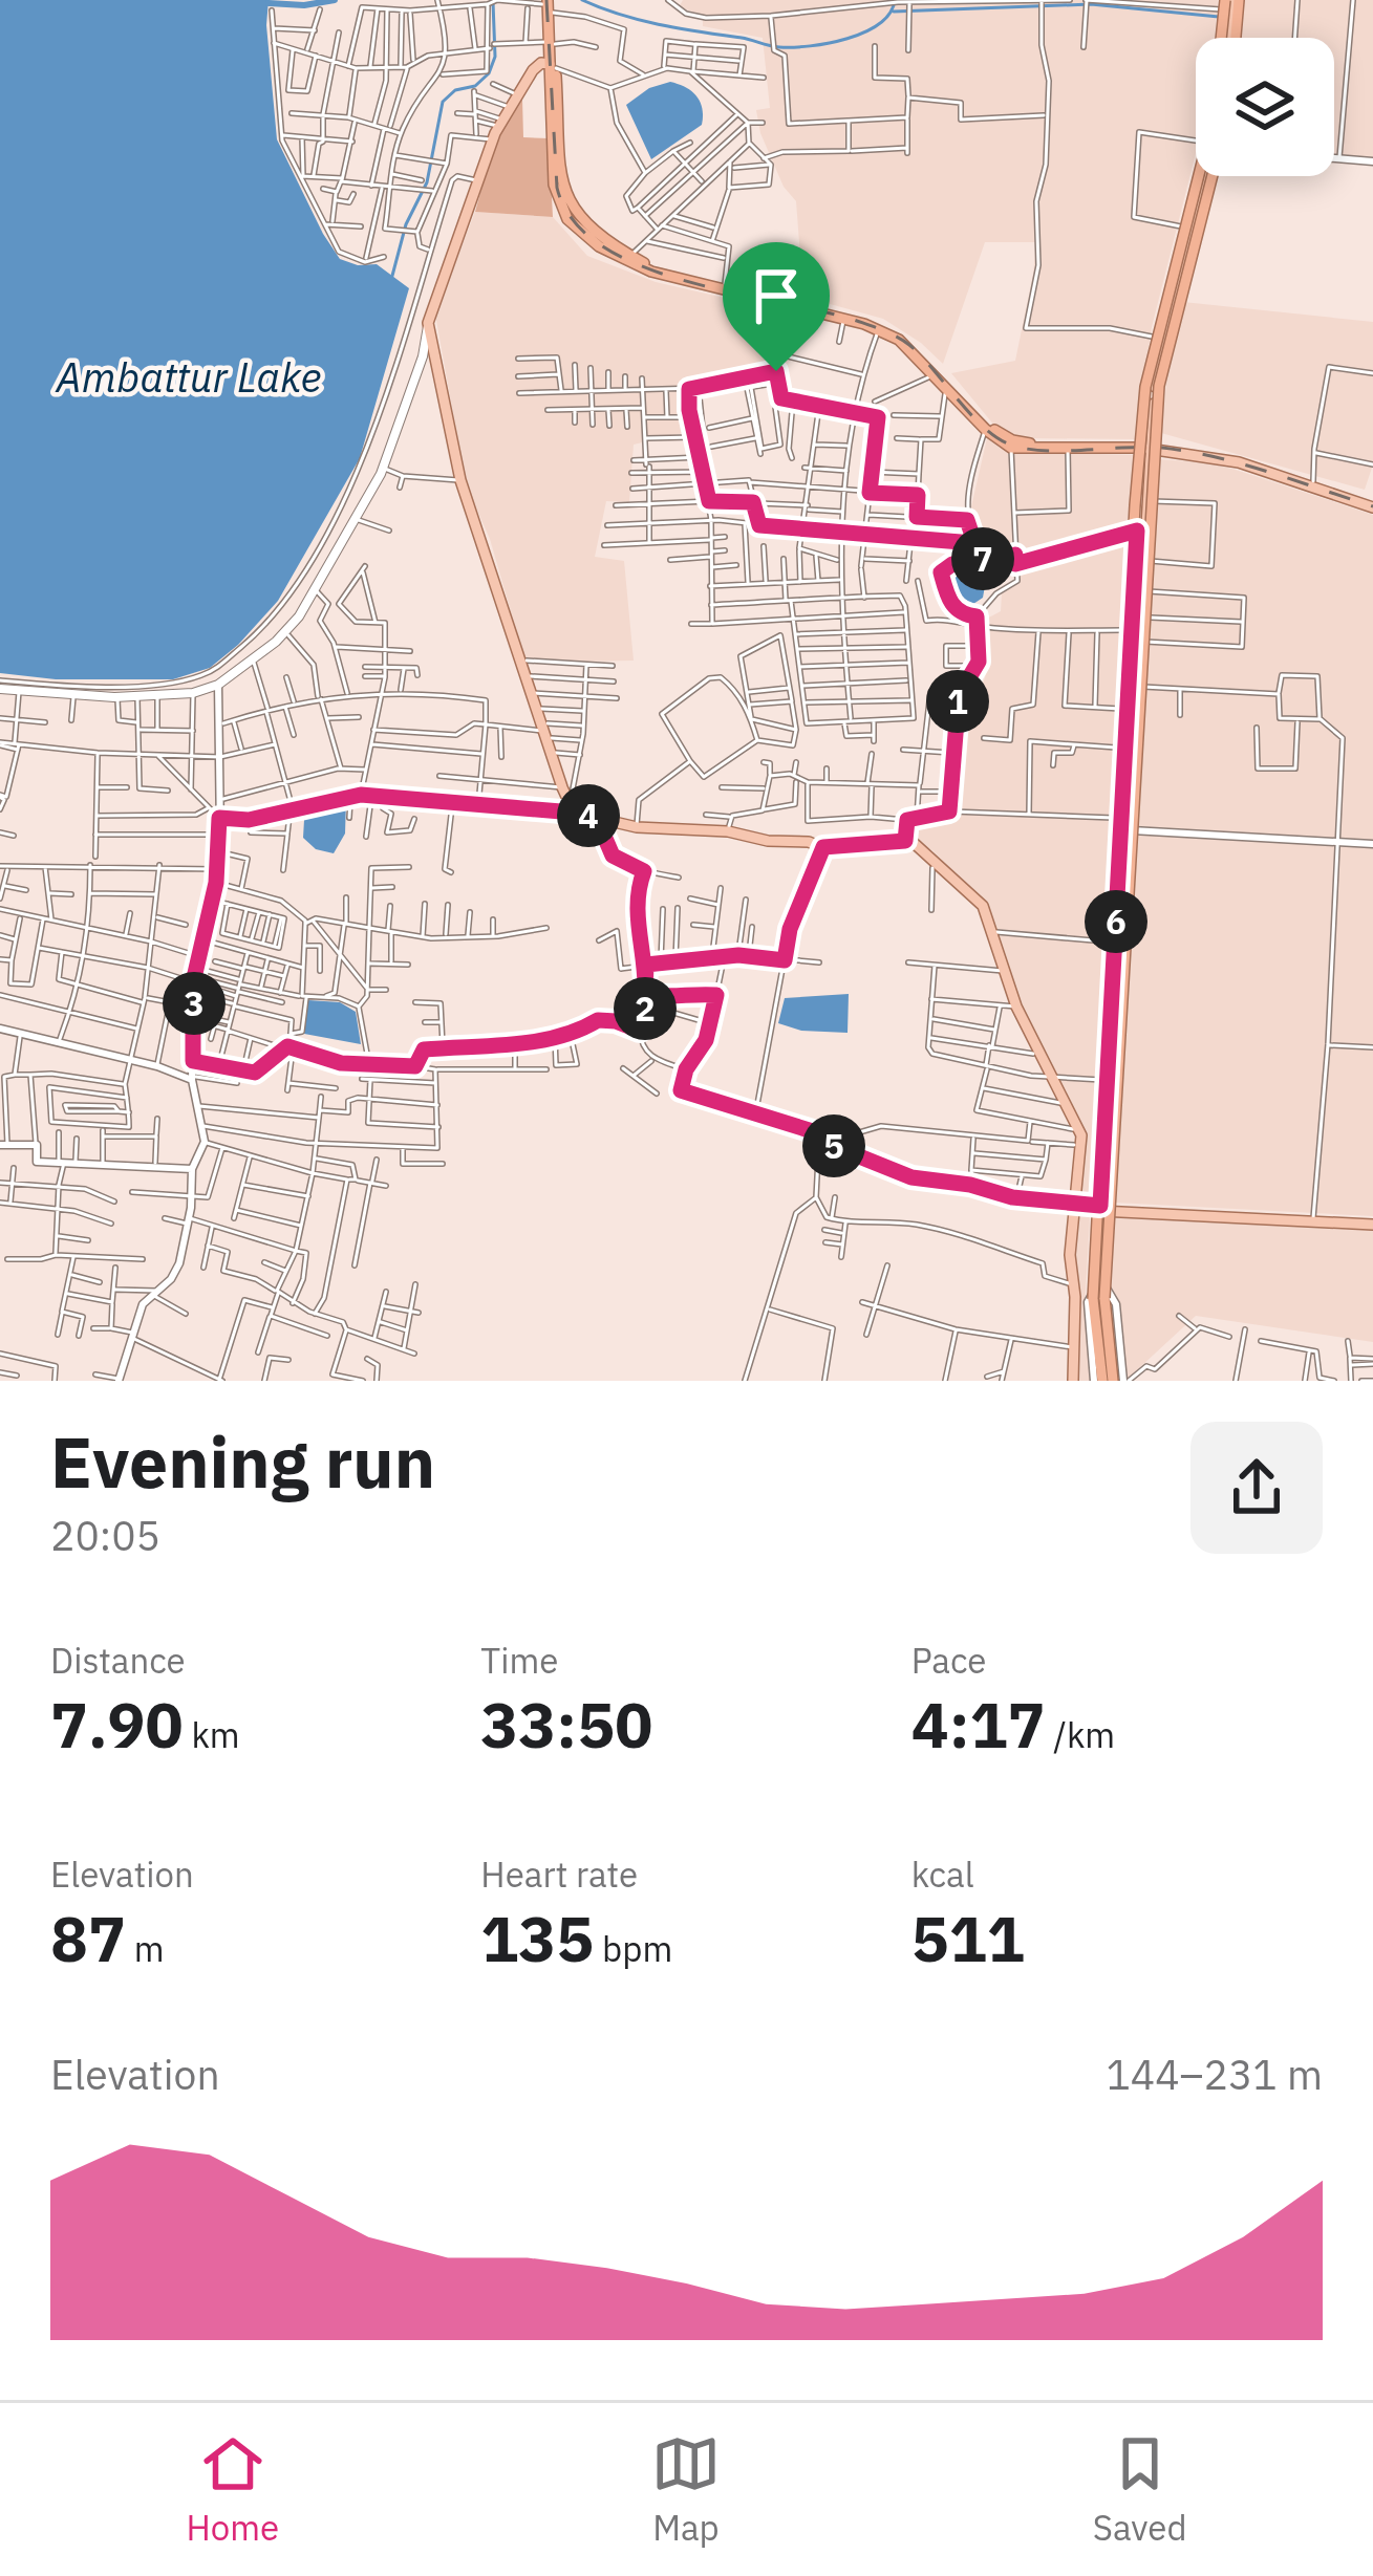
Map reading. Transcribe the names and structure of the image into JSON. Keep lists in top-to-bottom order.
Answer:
{
  "water": ["Ambattur Lake"],
  "page": {
    "pins": [
      "7",
      "1",
      "4",
      "6",
      "3",
      "2",
      "5"
    ],
    "heading": ["Evening run", "20:05"],
    "stats": [
      ["Distance", "7.90 km"],
      ["Time", "33:50"],
      ["Pace", "4:17 /km"],
      ["Elevation", "87 m"],
      ["Heart rate", "135 bpm"],
      ["kcal", "511"]
    ],
    "chart": ["Elevation", "144–231 m"],
    "tabs": ["Home", "Map", "Saved"]
  }
}
